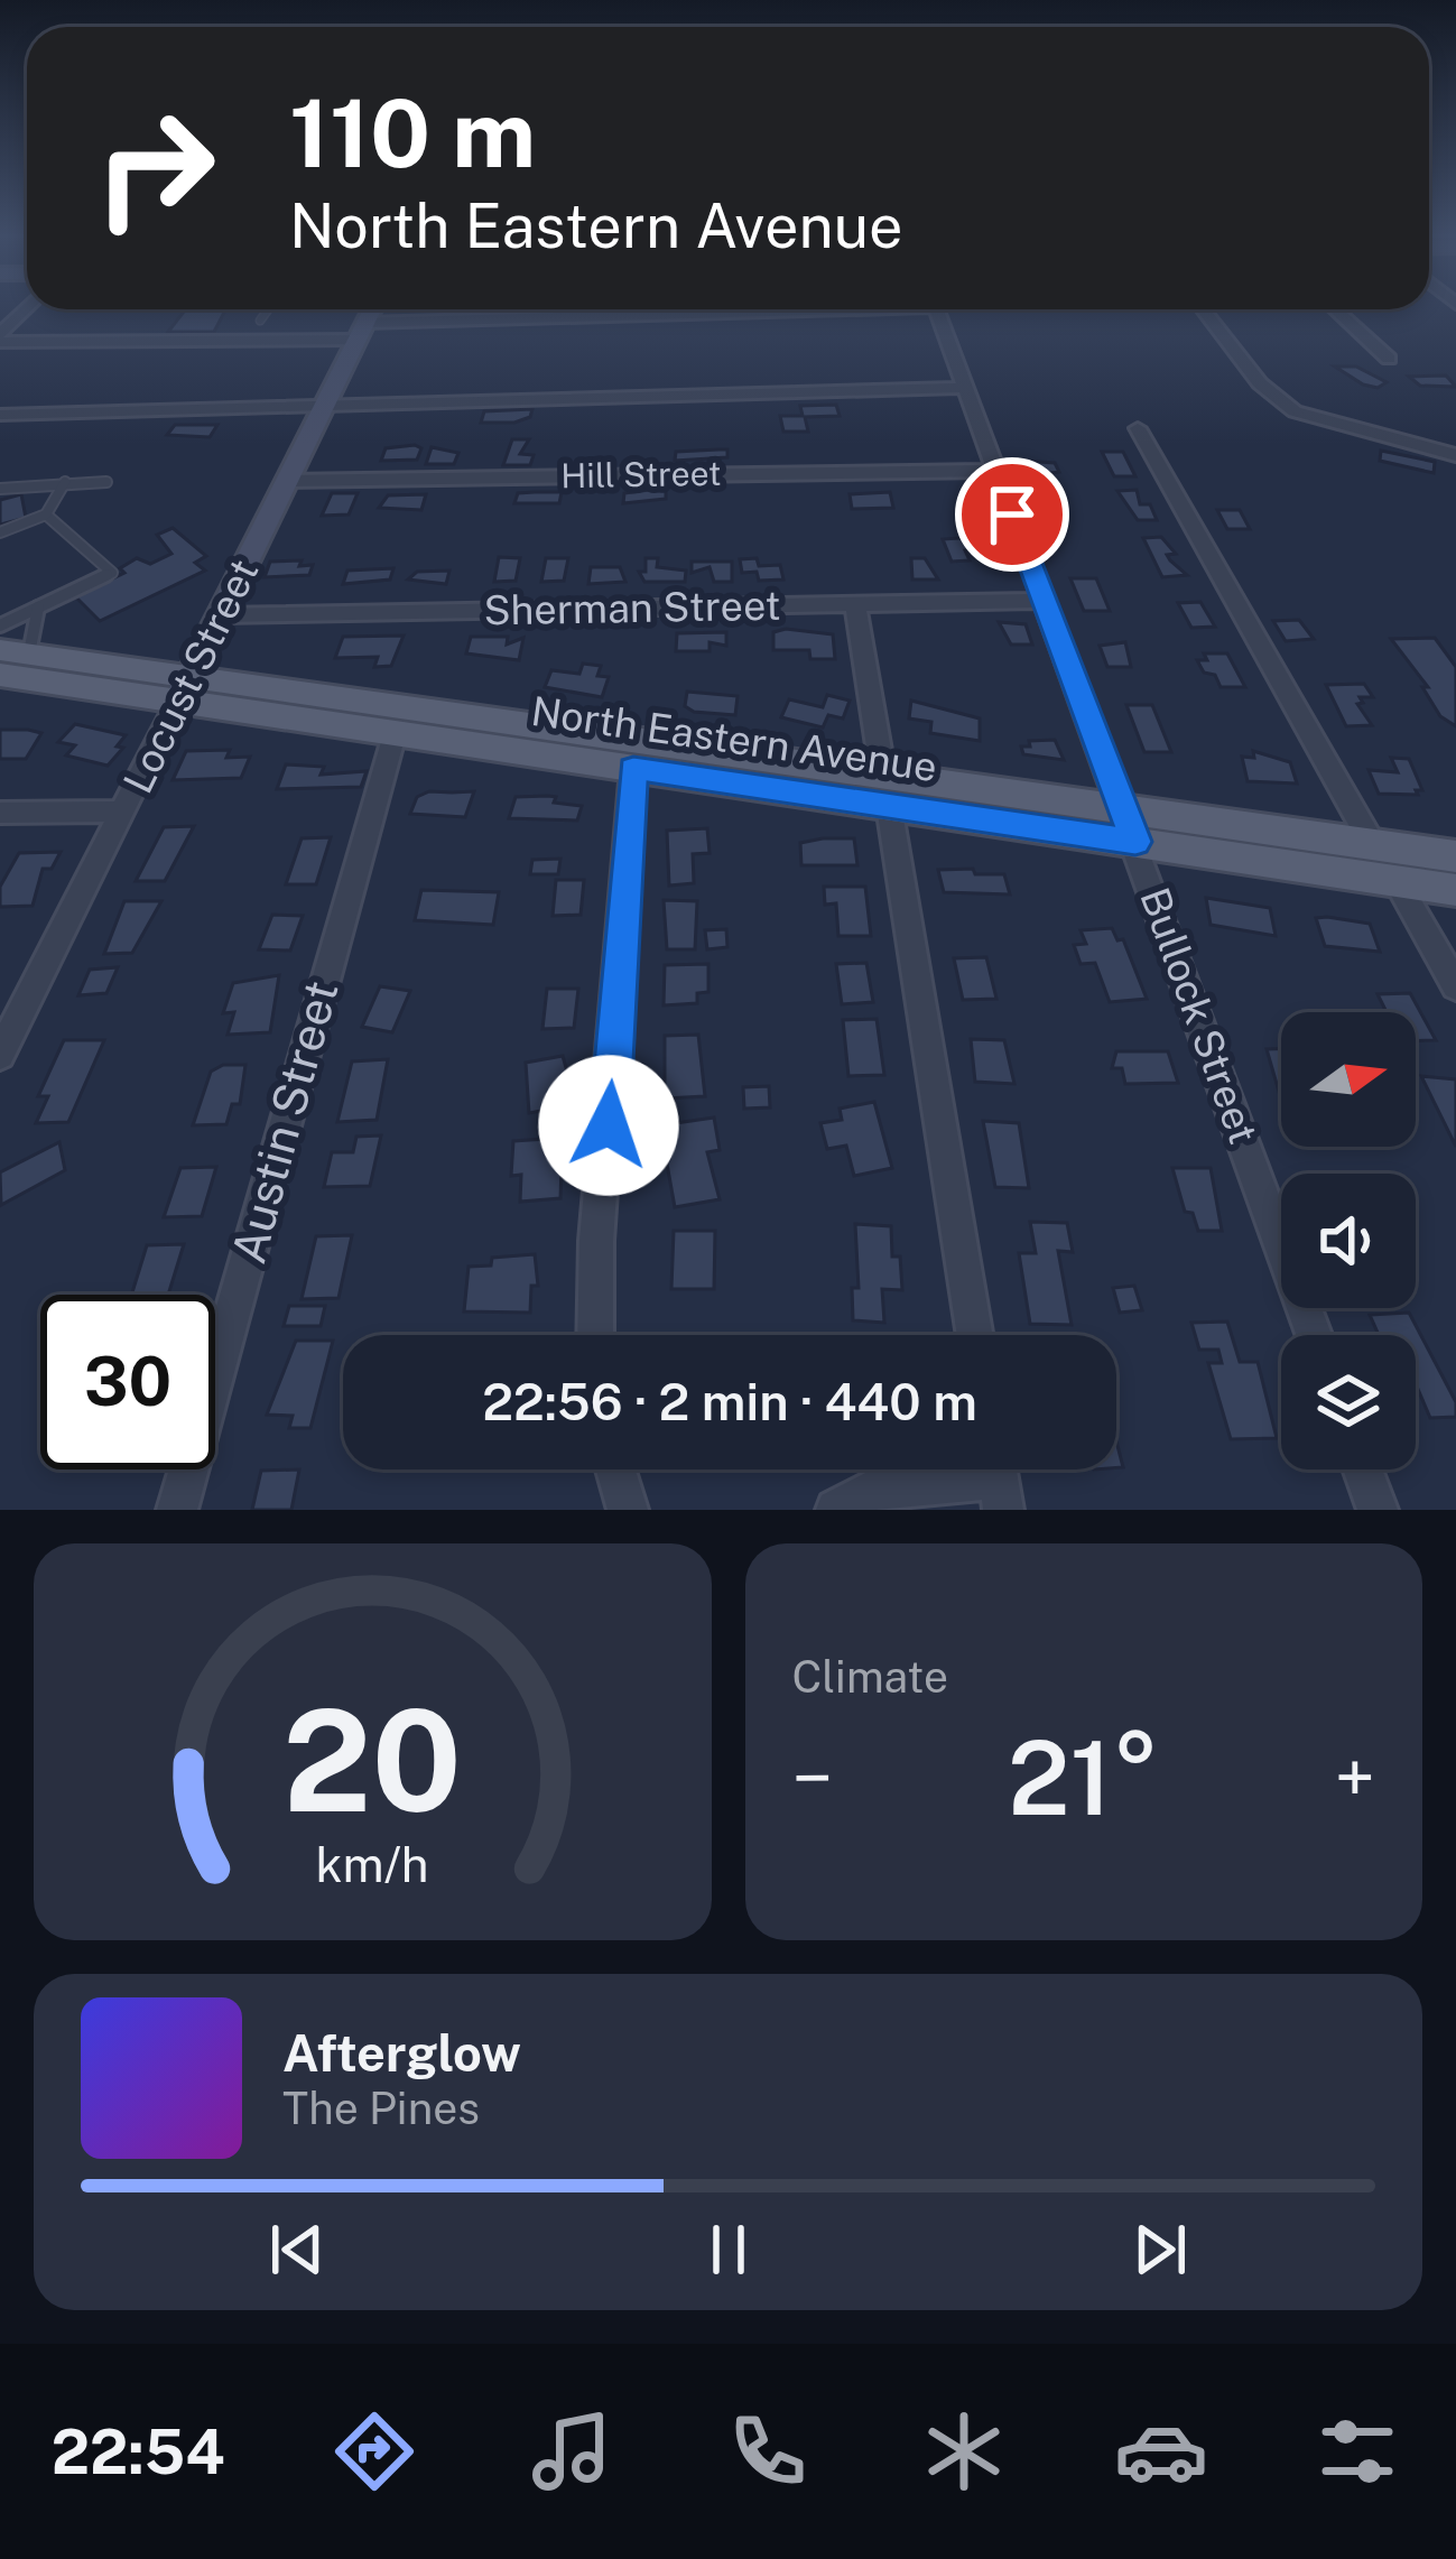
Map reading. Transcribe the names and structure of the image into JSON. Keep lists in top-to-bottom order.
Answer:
{
  "streets": {
    "main road": ["North Eastern Avenue"],
    "street": [
      "Hill Street",
      "Sherman Street",
      "Locust Street",
      "Bullock Street",
      "Austin Street"
    ]
  },
  "crossings": [
    ["Hill Street", "Locust Street"],
    ["Hill Street", "Bullock Street"],
    ["Sherman Street", "Locust Street"],
    ["Sherman Street", "Bullock Street"],
    ["Locust Street", "North Eastern Avenue"],
    ["North Eastern Avenue", "Bullock Street"],
    ["North Eastern Avenue", "Austin Street"]
  ],
  "north": "right",
  "page": {
    "turn": ["110 m", "North Eastern Avenue"],
    "limit": "30",
    "trip": "22:56 · 2 min · 440 m",
    "tile": "Climate",
    "heat": ["−", "21°", "+"],
    "song": ["Afterglow", "The Pines"],
    "tabs": "22:54",
    "gauge": ["20", "km/h"]
  }
}
